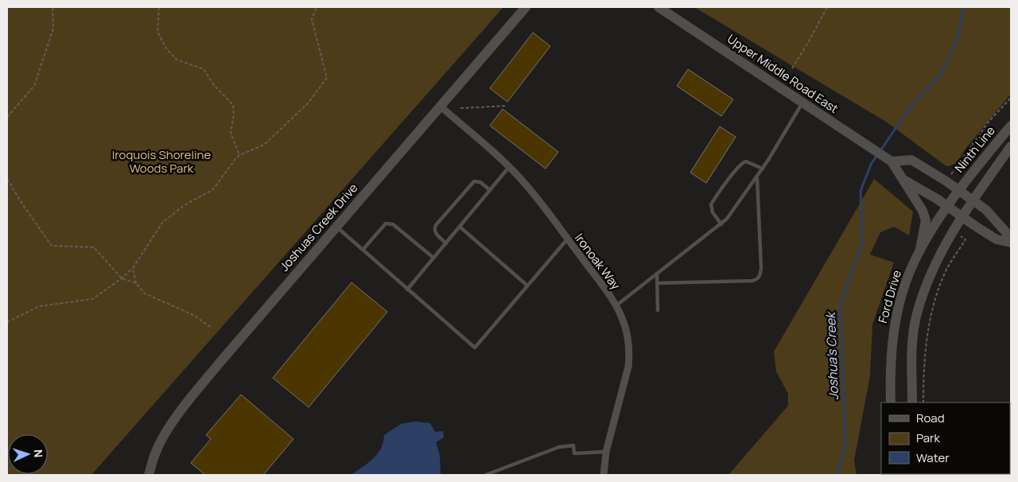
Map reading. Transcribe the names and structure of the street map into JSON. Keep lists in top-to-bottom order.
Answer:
{
  "streets": {
    "main road": [
      "Upper Middle Road East",
      "Ninth Line",
      "Joshuas Creek Drive",
      "Ford Drive"
    ],
    "street": ["Ironoak Way"]
  },
  "crossings": [
    ["Upper Middle Road East", "Ninth Line"],
    ["Upper Middle Road East", "Ford Drive"],
    ["Ninth Line", "Ford Drive"],
    ["Joshuas Creek Drive", "Ironoak Way"]
  ],
  "water": ["Joshua's Creek"],
  "parks": ["Iroquois Shoreline Woods Park"],
  "legend": ["Road", "Park", "Water"],
  "north": "right"
}
